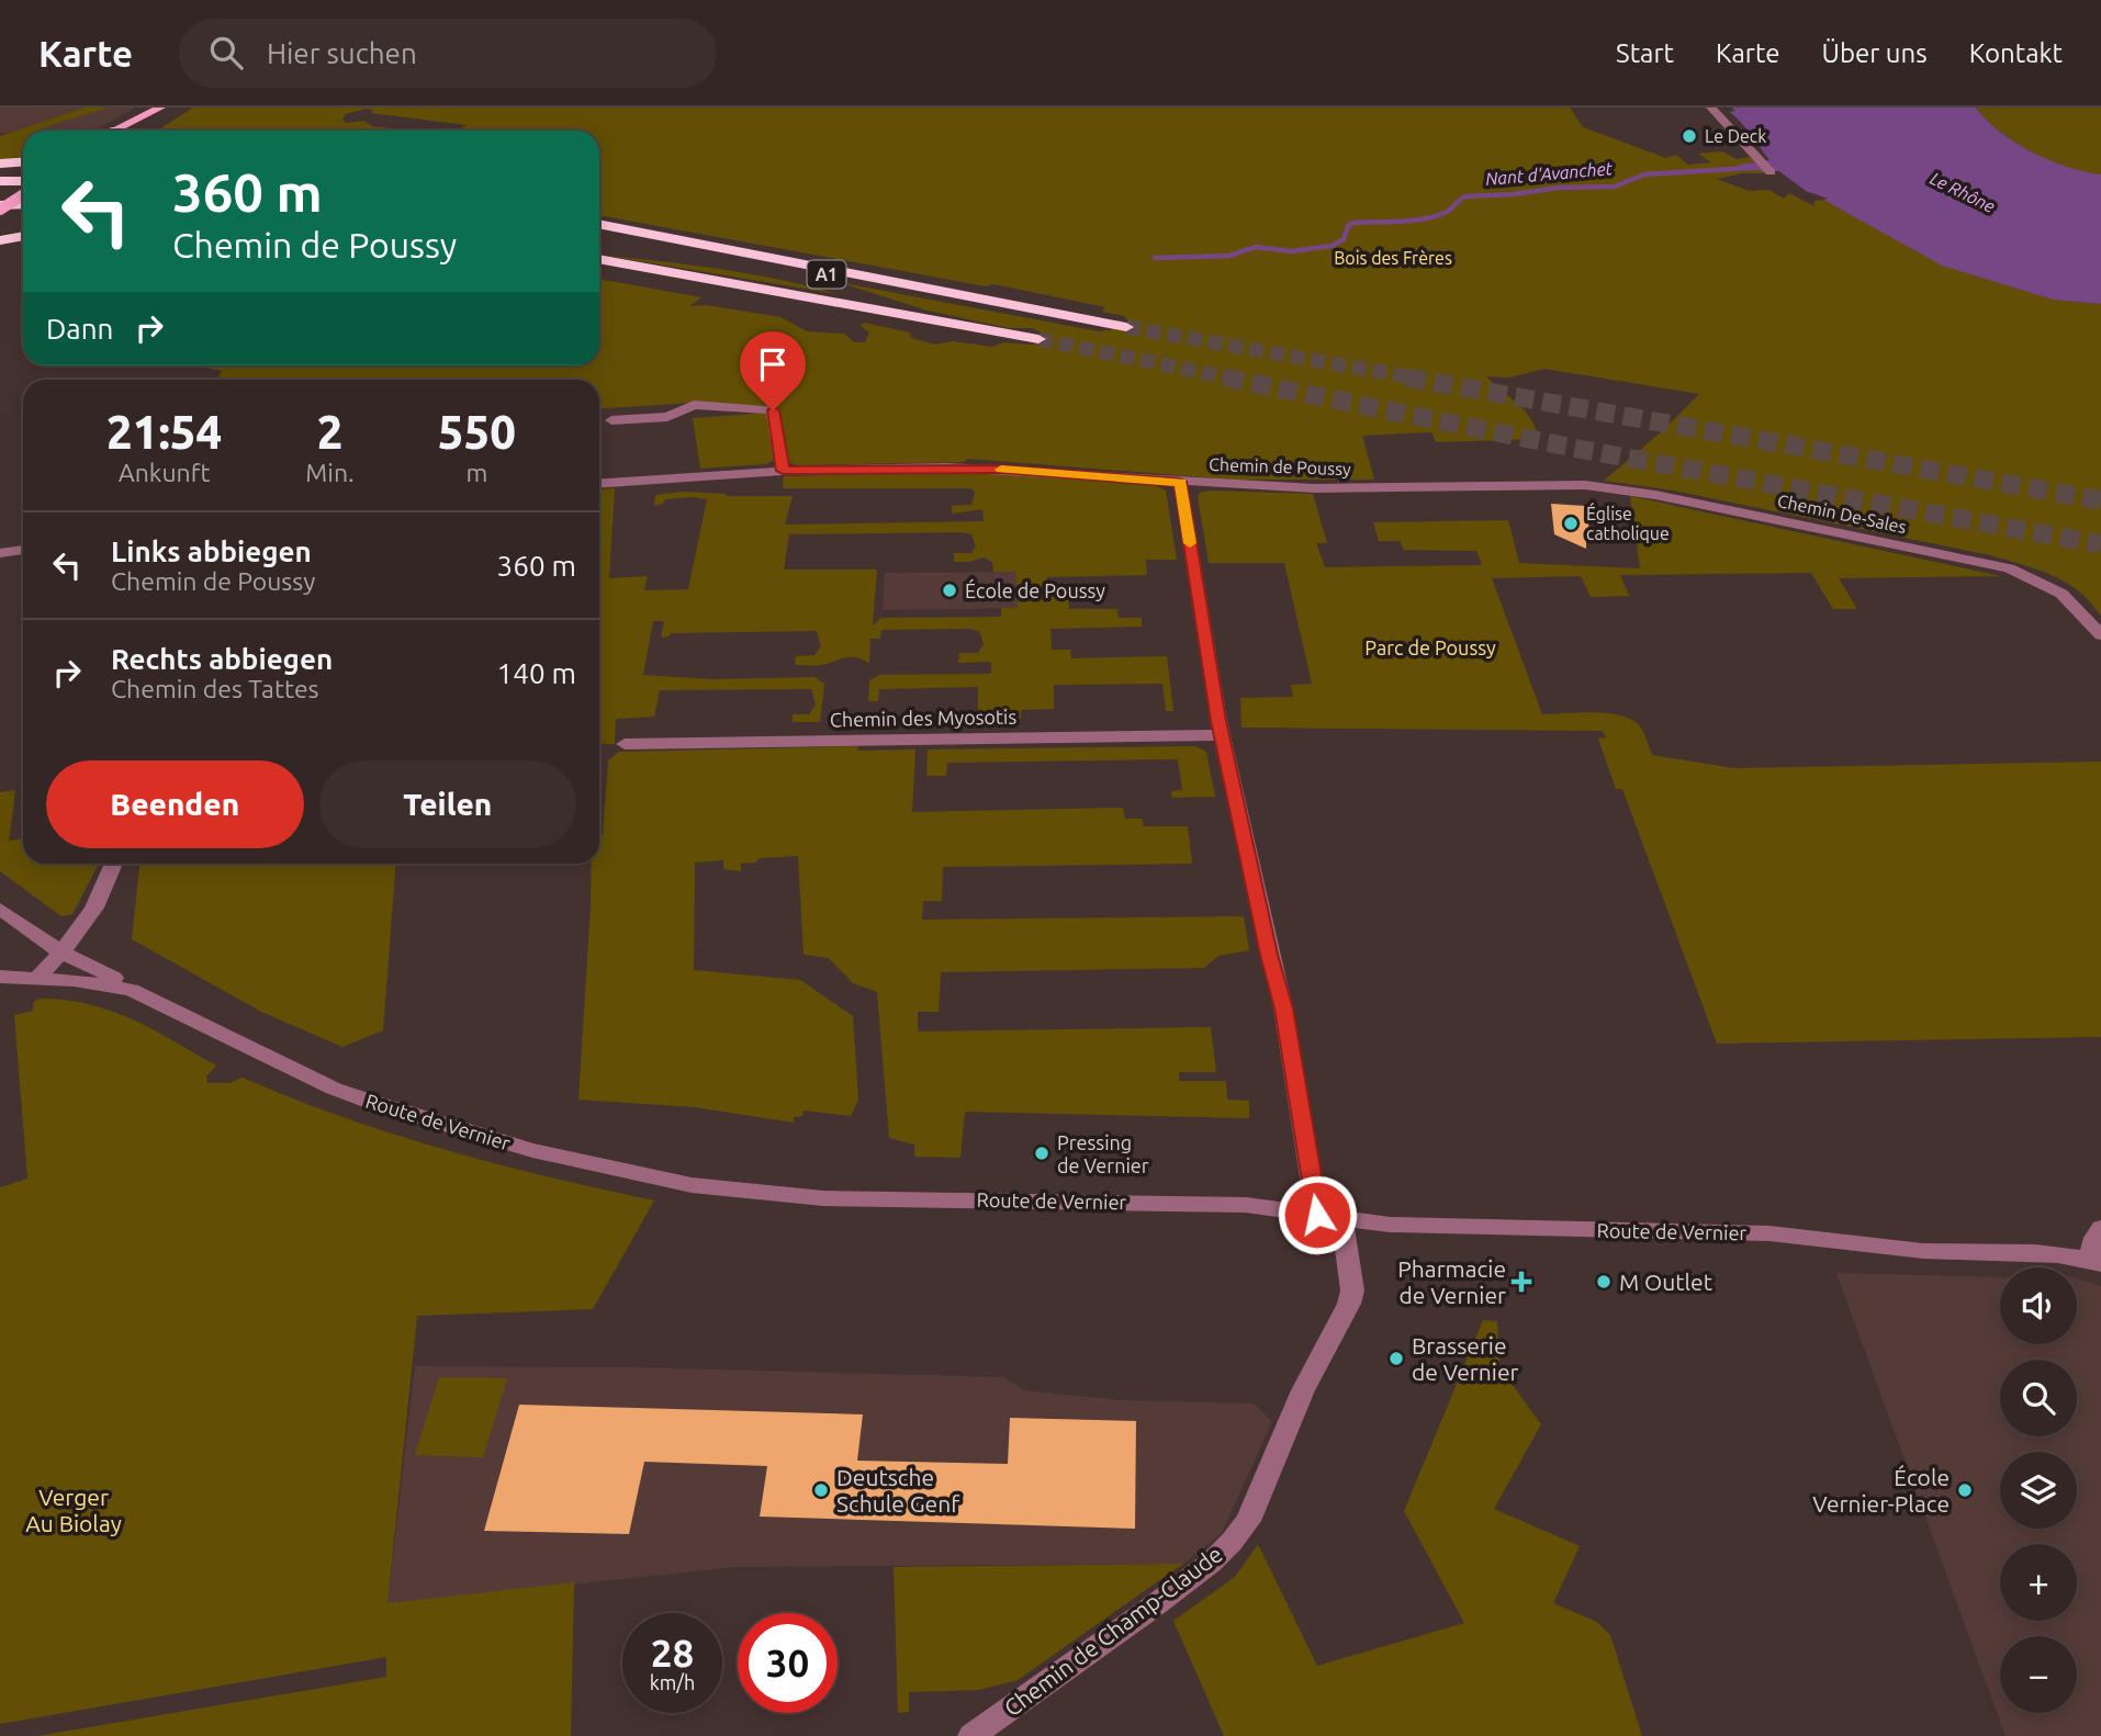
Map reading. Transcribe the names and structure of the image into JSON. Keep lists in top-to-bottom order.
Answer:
{
  "streets": {
    "highway": ["A1"],
    "street": [
      "Chemin de Poussy",
      "Chemin De-Sales",
      "Chemin des Myosotis",
      "Route de Vernier",
      "Chemin de Champ-Claude"
    ]
  },
  "crossings": [
    ["Chemin de Poussy", "Chemin De-Sales"],
    ["Chemin de Poussy", "Chemin de Champ-Claude"],
    ["Chemin des Myosotis", "Chemin de Champ-Claude"],
    ["Route de Vernier", "Chemin de Champ-Claude"]
  ],
  "water": ["Nant d'Avanchet", "Le Rhône"],
  "parks": ["Bois des Frères", "Parc de Poussy", "Verger Au Biolay"],
  "places": {
    "other": [
      "Le Deck",
      "Église catholique",
      "École de Poussy",
      "Pressing de Vernier",
      "M Outlet",
      "Brasserie de Vernier",
      "Deutsche Schule Genf",
      "École Vernier-Place"
    ],
    "health": ["Pharmacie de Vernier"]
  },
  "page": {
    "header": "Karte",
    "search": "Hier suchen",
    "nav": [
      "Start",
      "Karte",
      "Über uns",
      "Kontakt"
    ],
    "turn": ["360 m", "Chemin de Poussy"],
    "then": "Dann",
    "eta": [
      "21:54",
      "Ankunft",
      "2",
      "Min.",
      "550",
      "m"
    ],
    "list": [
      {
        "name": "Links abbiegen",
        "note": "Chemin de Poussy",
        "value": "360 m"
      },
      {
        "name": "Rechts abbiegen",
        "note": "Chemin des Tattes",
        "value": "140 m"
      }
    ],
    "buttons": ["Beenden", "Teilen"],
    "map_buttons": ["+", "−"],
    "speed": "28 km/h",
    "limit": "30"
  }
}
